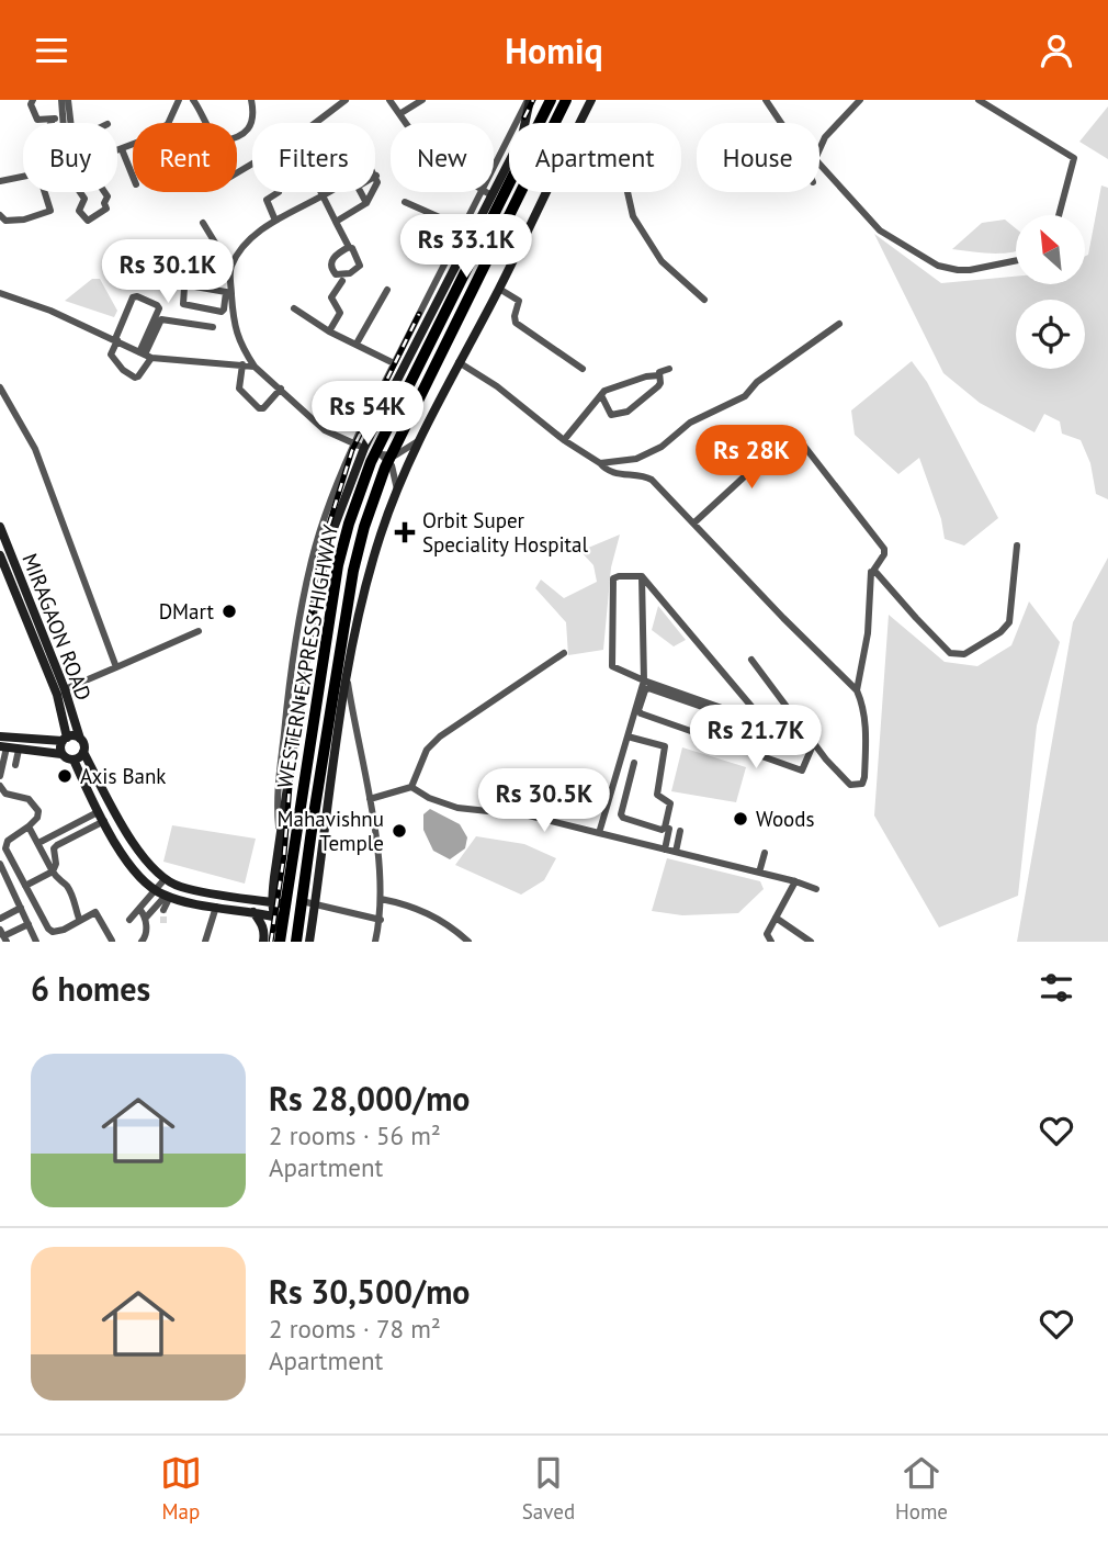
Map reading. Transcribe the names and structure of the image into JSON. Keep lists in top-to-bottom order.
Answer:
{
  "streets": {
    "highway": ["WESTERN EXPRESS HIGHWAY"],
    "main road": ["MIRAGAON ROAD"]
  },
  "places": {
    "health": ["Orbit Super Speciality Hospital"],
    "other": [
      "DMart",
      "Axis Bank",
      "Woods",
      "Mahavishnu Temple"
    ]
  },
  "north": "top left",
  "page": {
    "header": "Homiq",
    "chip": [
      "Buy",
      "Rent",
      "Filters",
      "New",
      "Apartment",
      "House"
    ],
    "price": [
      "Rs 33.1K",
      "Rs 30.1K",
      "Rs 54K",
      "Rs 28K",
      "Rs 21.7K",
      "Rs 30.5K"
    ],
    "heading": "6 homes",
    "list": [
      {
        "name": "Rs 28,000/mo",
        "note": "2 rooms · 56 m² · Apartment"
      },
      {
        "name": "Rs 30,500/mo",
        "note": "2 rooms · 78 m² · Apartment"
      }
    ],
    "tabs": ["Map", "Saved", "Home"]
  }
}
